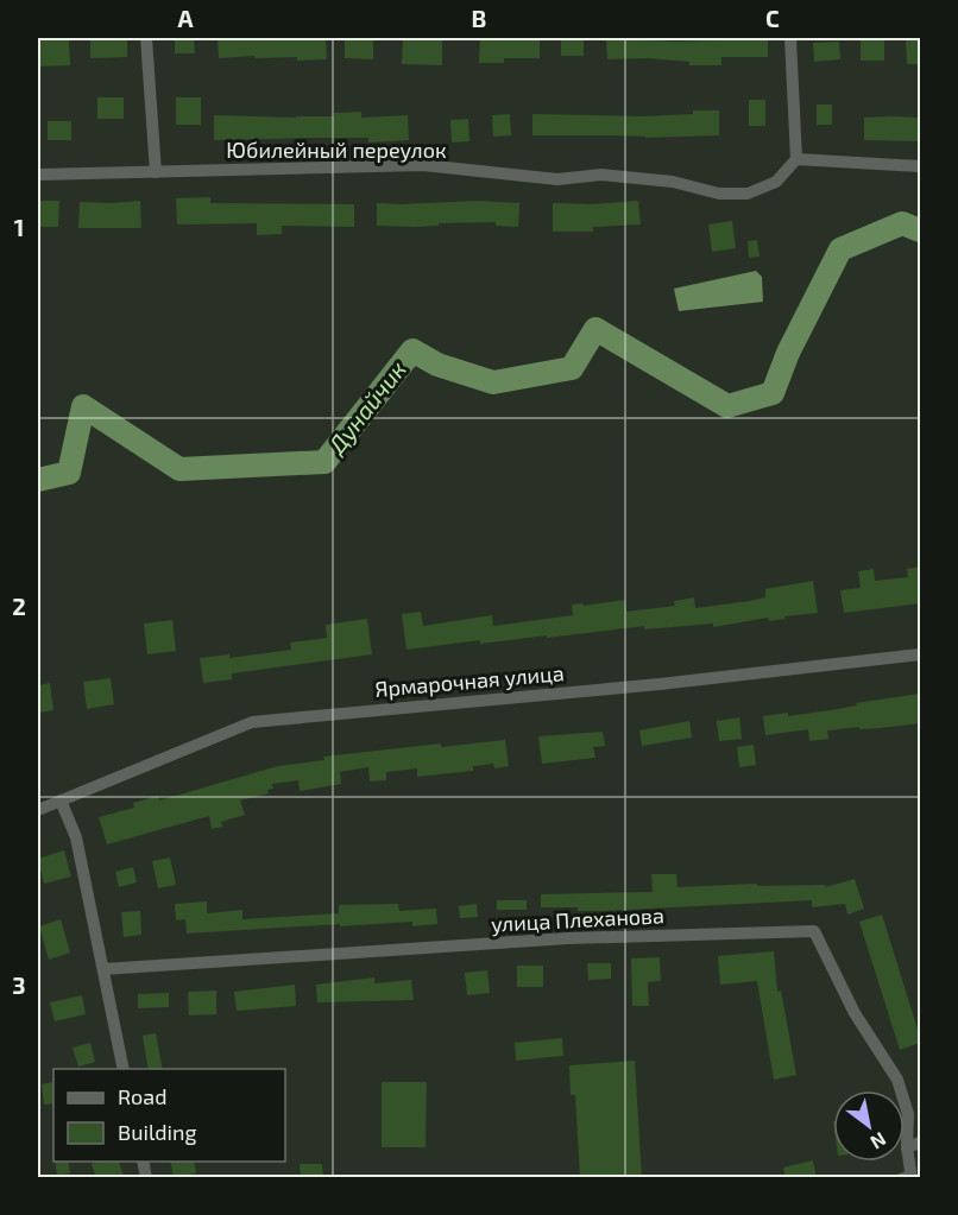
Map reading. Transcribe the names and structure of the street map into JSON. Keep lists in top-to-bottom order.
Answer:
{
  "streets": {
    "street": ["Юбилейный переулок", "Ярмарочная улица", "улица Плеханова"]
  },
  "water": ["Дунайчик"],
  "legend": ["Road", "Building"],
  "north": "bottom right",
  "grid": {
    "columns": ["A", "B", "C"],
    "rows": ["1", "2", "3"]
  }
}
